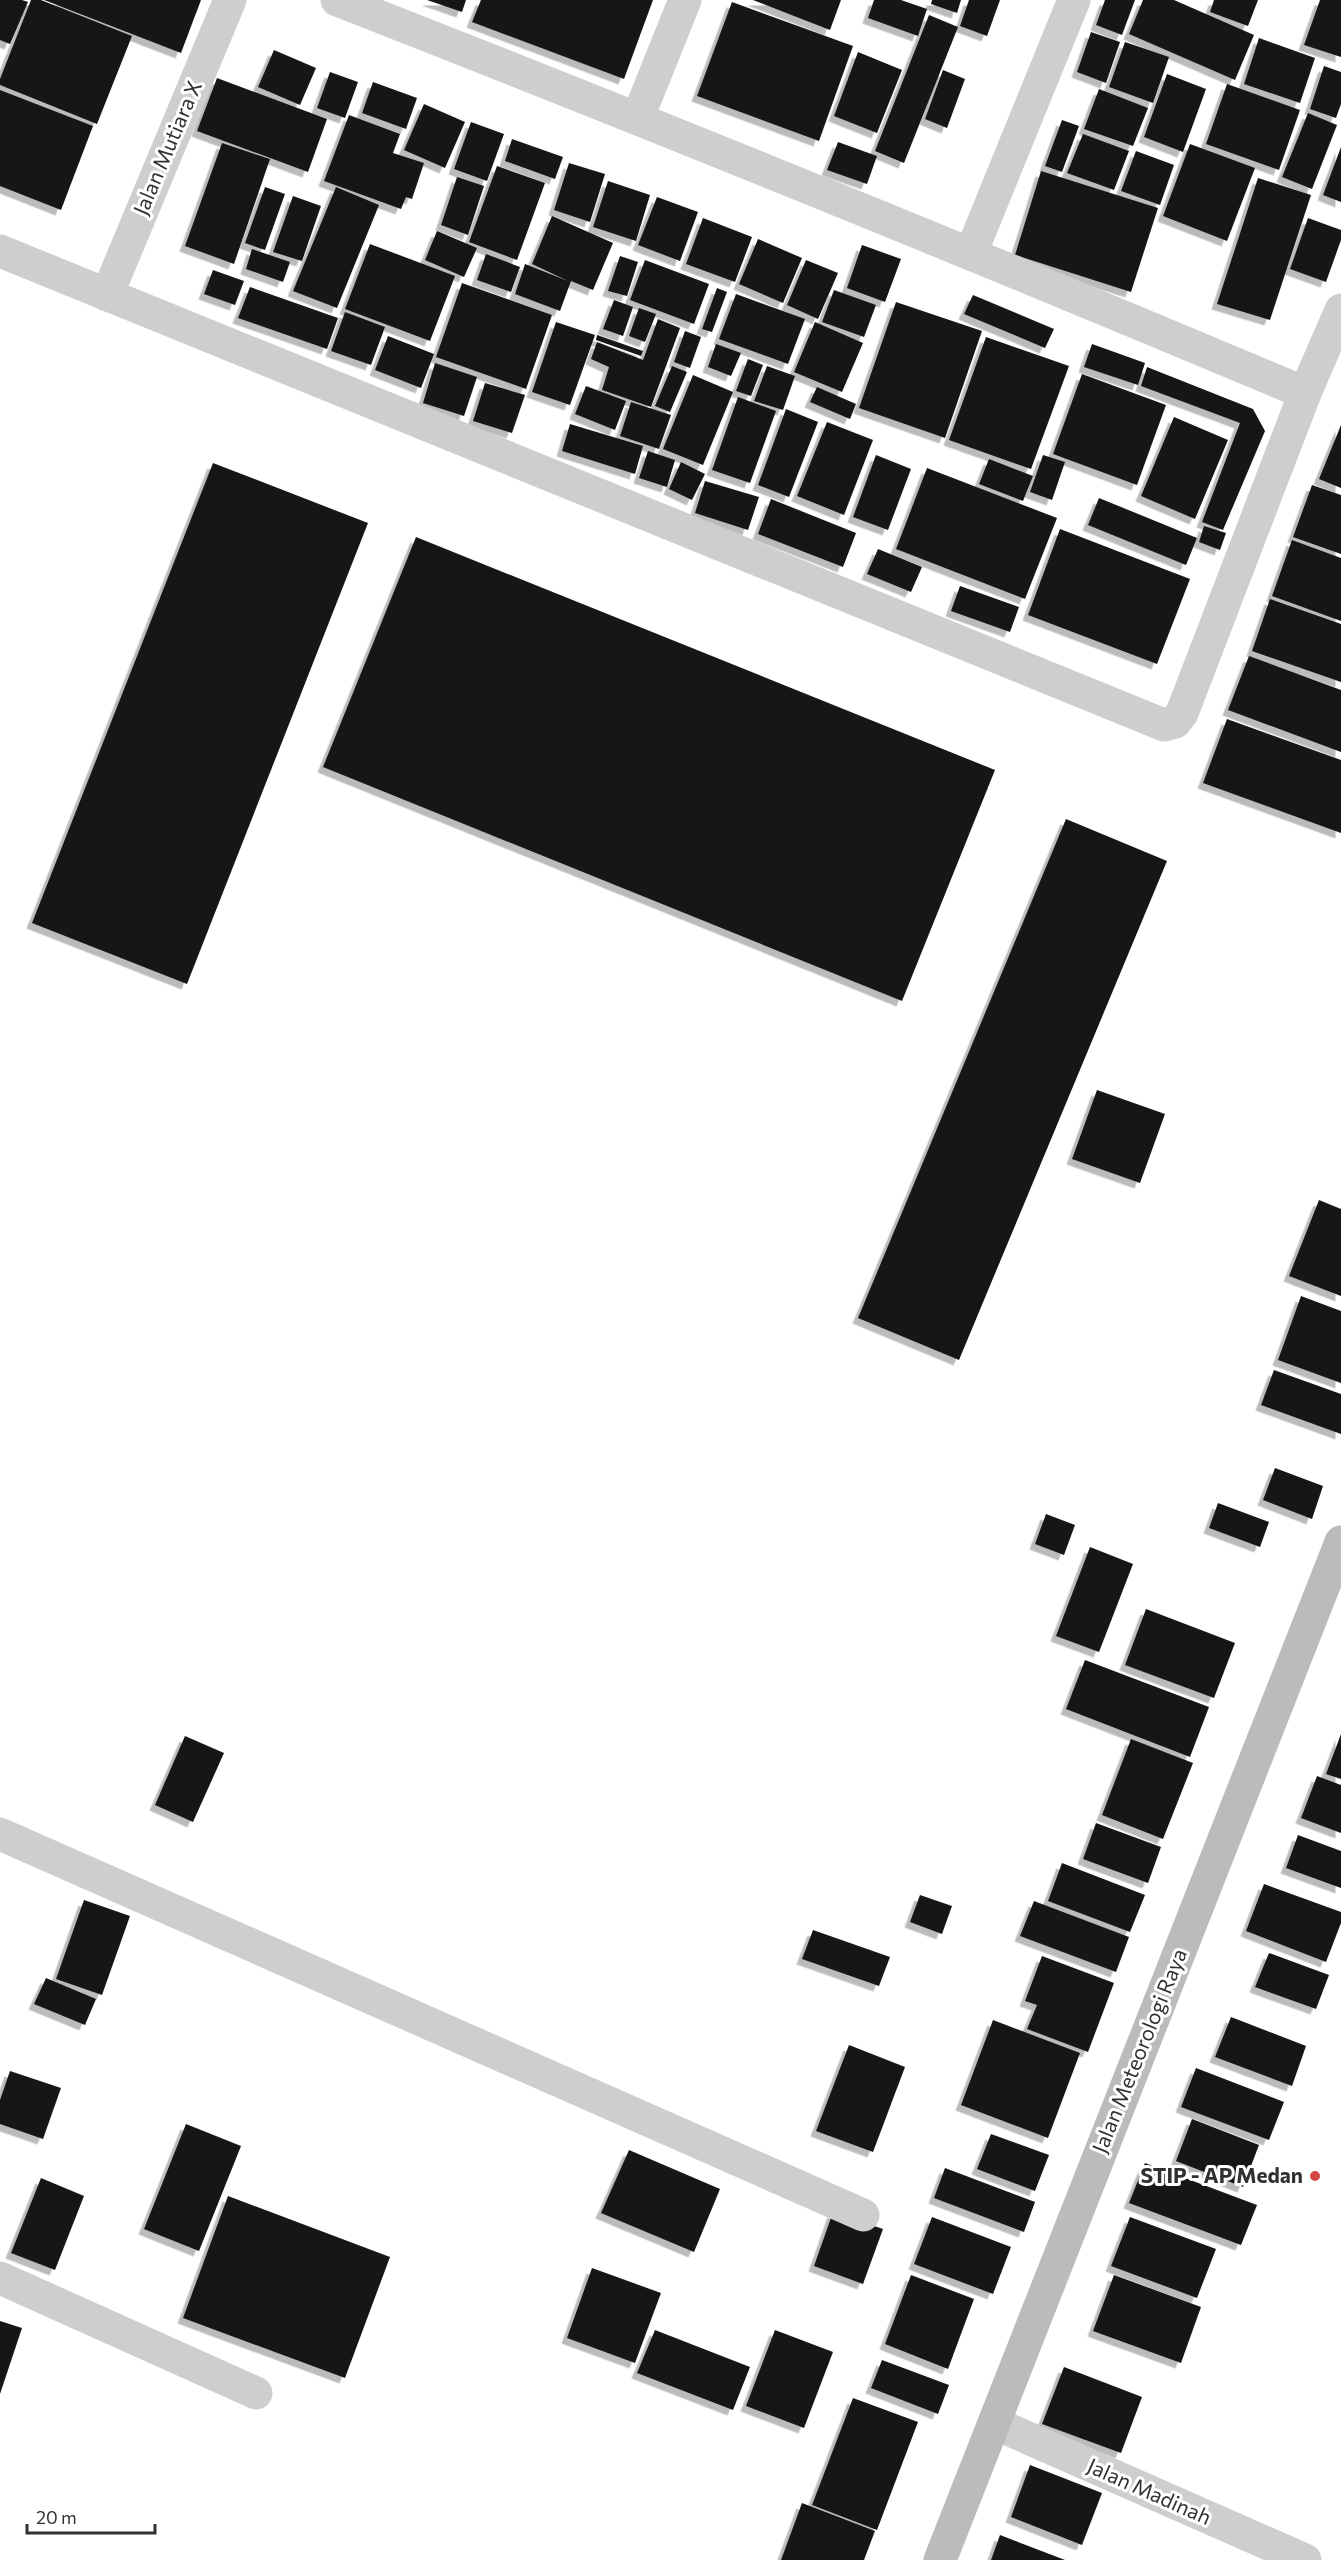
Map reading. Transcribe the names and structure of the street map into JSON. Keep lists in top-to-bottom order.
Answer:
{
  "streets": {
    "street": ["Jalan Mutiara X", "Jalan Meteorologi Raya", "Jalan Madinah"]
  },
  "crossings": [
    ["Jalan Meteorologi Raya", "Jalan Madinah"]
  ],
  "places": ["STIP - AP Medan"],
  "scale_bar": "20 m"
}
